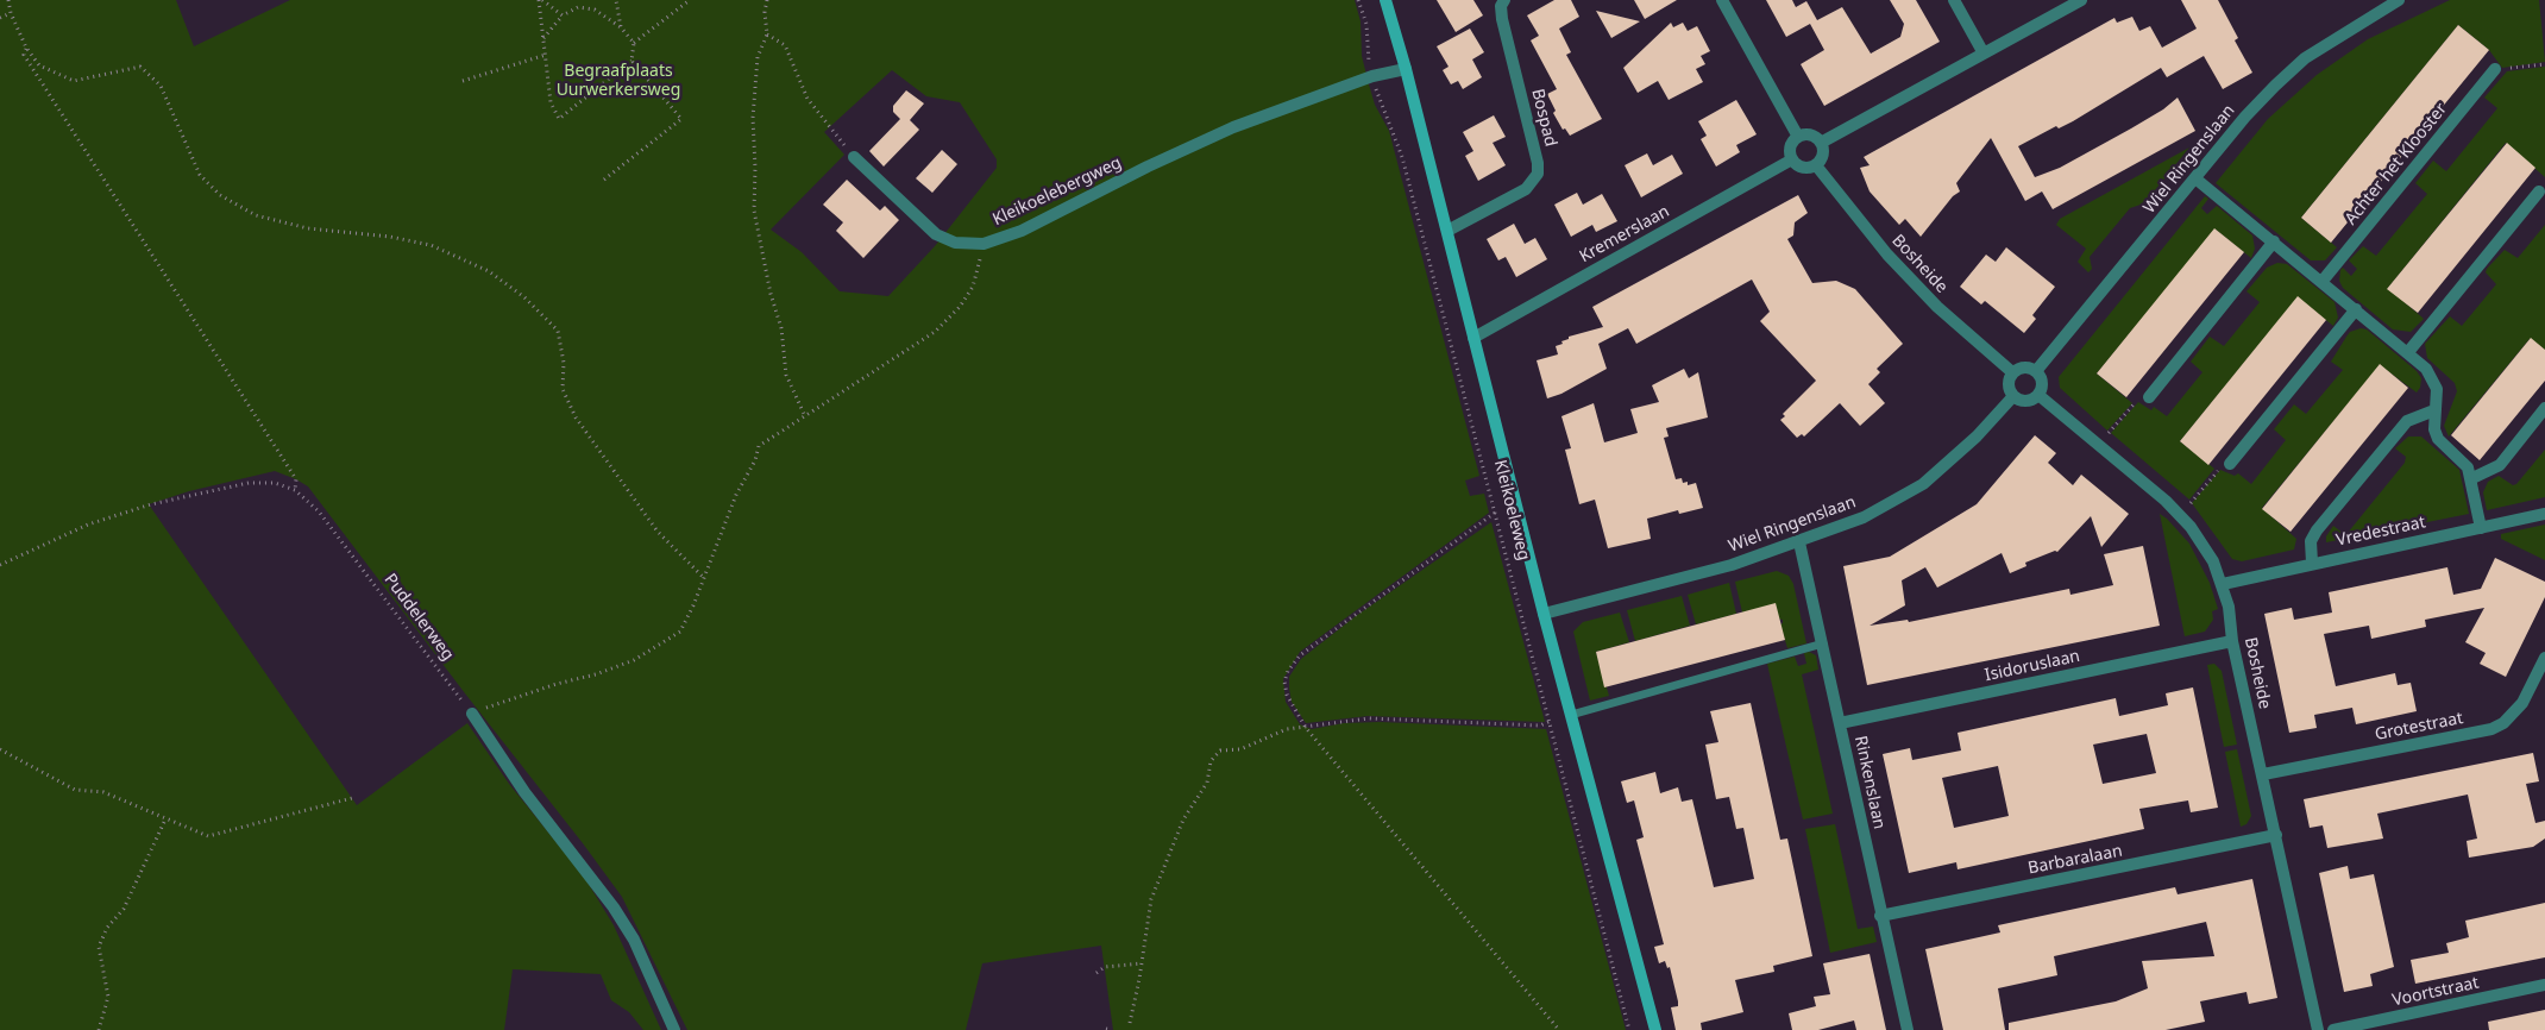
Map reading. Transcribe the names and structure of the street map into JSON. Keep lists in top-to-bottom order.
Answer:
{
  "streets": {
    "street": [
      "Bospad",
      "Wiel Ringenslaan",
      "Achter het Klooster",
      "Kleikoelebergweg",
      "Kremerslaan",
      "Bosheide",
      "Kleikoeleweg",
      "Vredestraat",
      "Isidoruslaan",
      "Grotestraat",
      "Rinkenslaan",
      "Barbaralaan",
      "Voortstraat"
    ],
    "path": ["Puddelerweg"]
  },
  "crossings": [
    ["Bospad", "Kleikoeleweg"],
    ["Wiel Ringenslaan", "Bosheide"],
    ["Wiel Ringenslaan", "Kleikoeleweg"],
    ["Wiel Ringenslaan", "Rinkenslaan"],
    ["Kleikoelebergweg", "Kleikoeleweg"],
    ["Kremerslaan", "Bosheide"],
    ["Kremerslaan", "Kleikoeleweg"],
    ["Bosheide", "Vredestraat"],
    ["Bosheide", "Isidoruslaan"],
    ["Bosheide", "Grotestraat"],
    ["Bosheide", "Barbaralaan"],
    ["Isidoruslaan", "Rinkenslaan"],
    ["Rinkenslaan", "Barbaralaan"]
  ],
  "parks": ["Begraafplaats Uurwerkersweg"]
}
